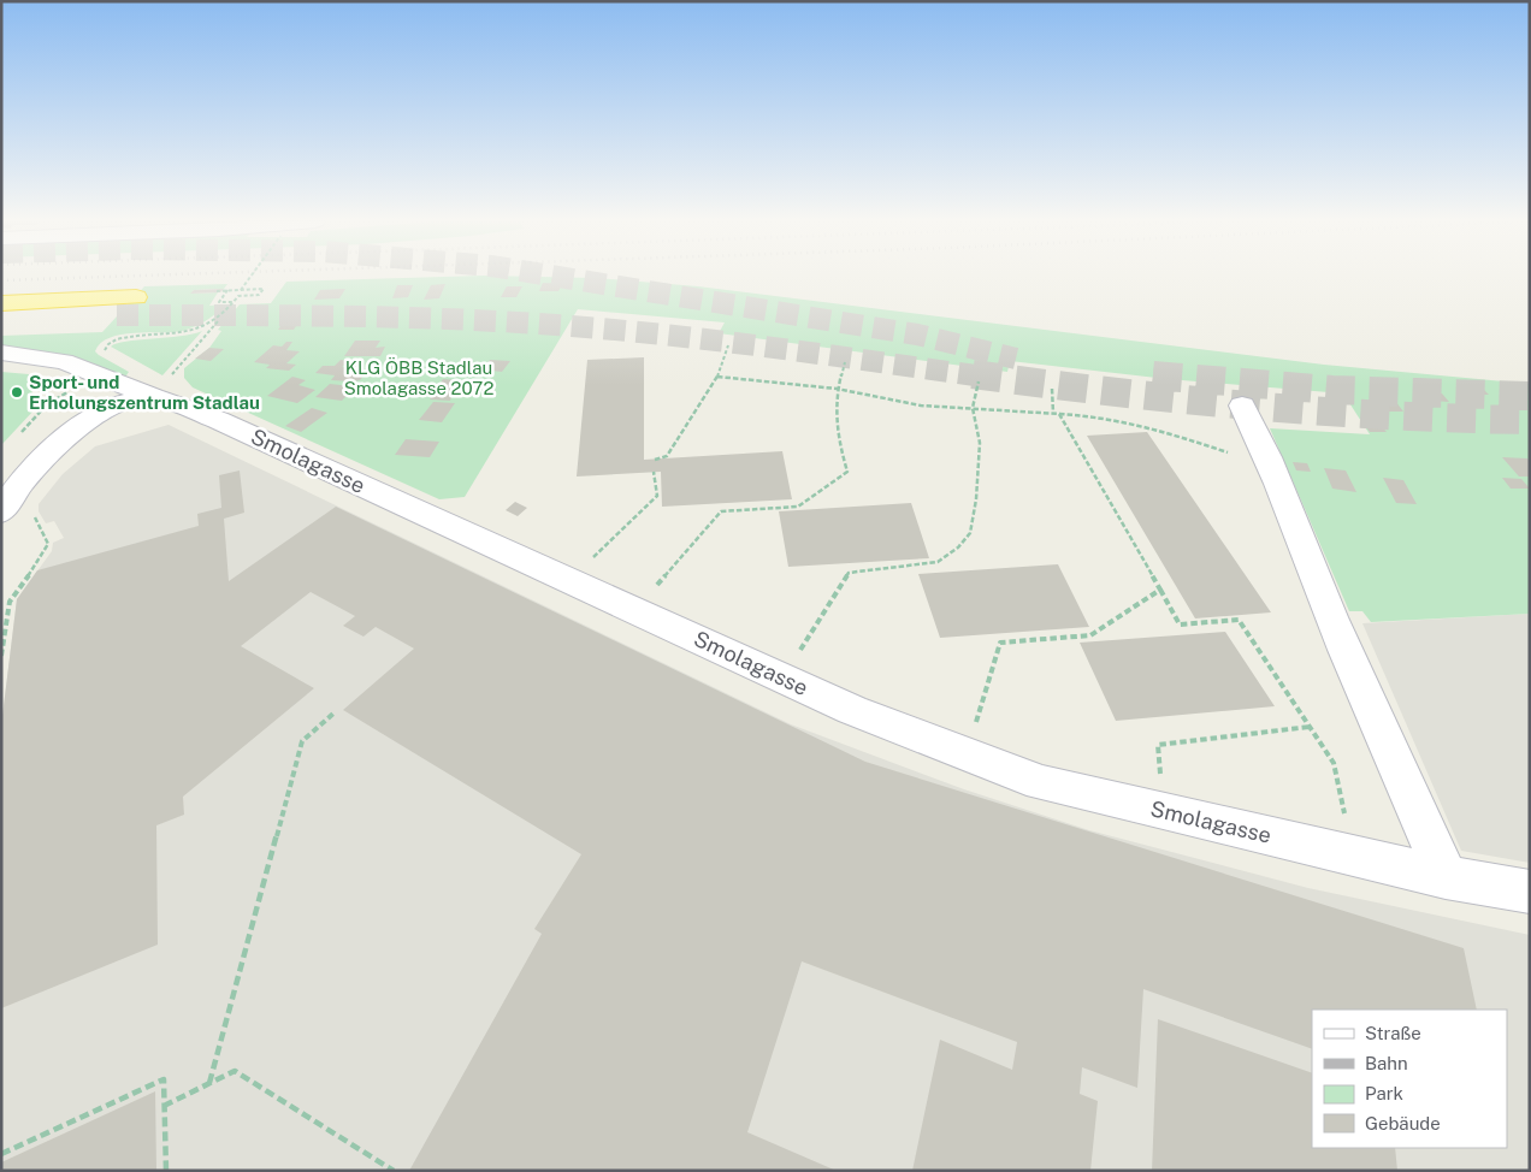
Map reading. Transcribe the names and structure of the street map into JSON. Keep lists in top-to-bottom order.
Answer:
{
  "streets": {
    "street": ["Smolagasse"]
  },
  "parks": ["KLG ÖBB Stadlau Smolagasse 2072"],
  "places": ["Sport- und Erholungszentrum Stadlau"],
  "legend": [
    "Straße",
    "Bahn",
    "Park",
    "Gebäude"
  ]
}
